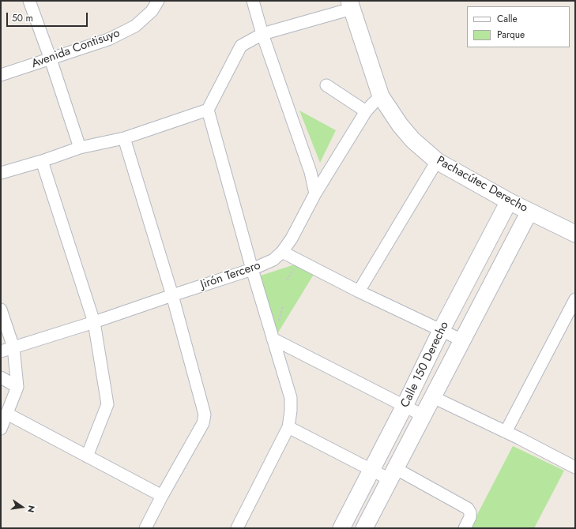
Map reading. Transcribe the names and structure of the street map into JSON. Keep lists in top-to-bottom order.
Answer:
{
  "streets": {
    "street": [
      "Avenida Contisuyo",
      "Pachacútec Derecho",
      "Jirón Tercero",
      "Calle 150 Derecho"
    ]
  },
  "crossings": [
    ["Pachacútec Derecho", "Jirón Tercero"],
    ["Pachacútec Derecho", "Calle 150 Derecho"]
  ],
  "legend": ["Calle", "Parque"],
  "scale_bar": "50 m",
  "north": "right"
}
